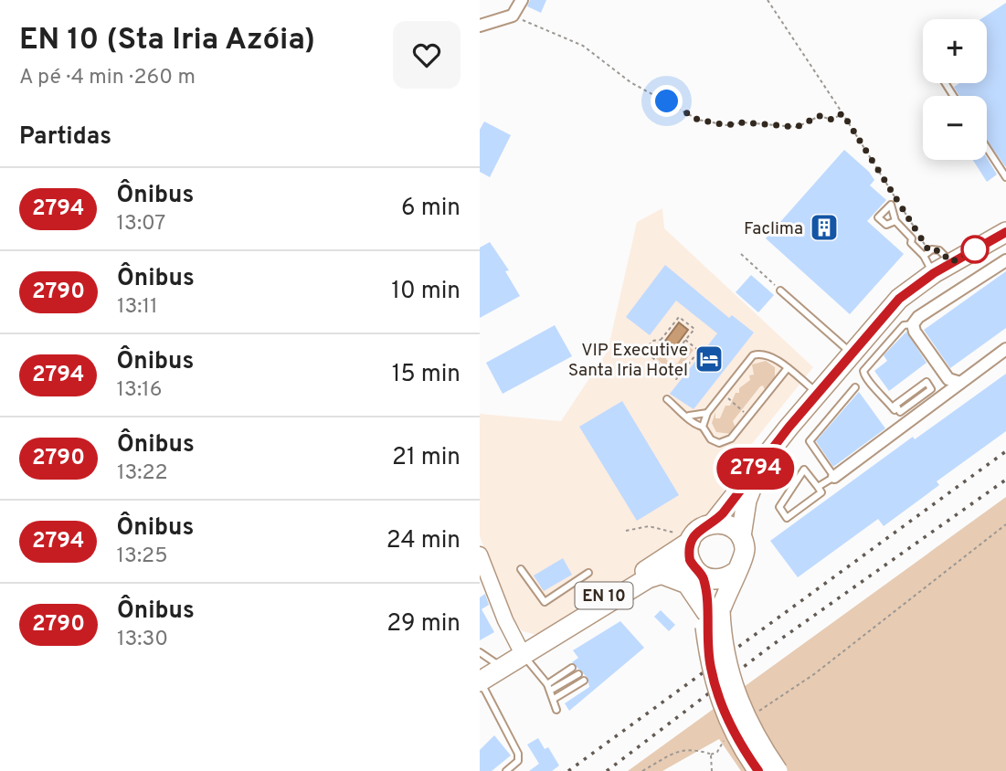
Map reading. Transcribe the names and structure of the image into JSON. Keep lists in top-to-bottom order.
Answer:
{
  "streets": {
    "main road": ["EN 10"]
  },
  "places": {
    "building": ["Faclima"],
    "hotel": ["VIP Executive Santa Iria Hotel"]
  },
  "lines": ["bus line 2794"],
  "page": {
    "heading": [
      ["EN 10 (Sta Iria Azóia)", "A pé · 4 min · 260 m"],
      "Partidas"
    ],
    "on_map": "2794",
    "map_buttons": ["+", "−"],
    "list": [
      {
        "mark": "2794",
        "name": "Ônibus",
        "note": "13:07",
        "value": "6 min"
      },
      {
        "mark": "2790",
        "name": "Ônibus",
        "note": "13:11",
        "value": "10 min"
      },
      {
        "mark": "2794",
        "name": "Ônibus",
        "note": "13:16",
        "value": "15 min"
      },
      {
        "mark": "2790",
        "name": "Ônibus",
        "note": "13:22",
        "value": "21 min"
      },
      {
        "mark": "2794",
        "name": "Ônibus",
        "note": "13:25",
        "value": "24 min"
      },
      {
        "mark": "2790",
        "name": "Ônibus",
        "note": "13:30",
        "value": "29 min"
      }
    ]
  }
}
